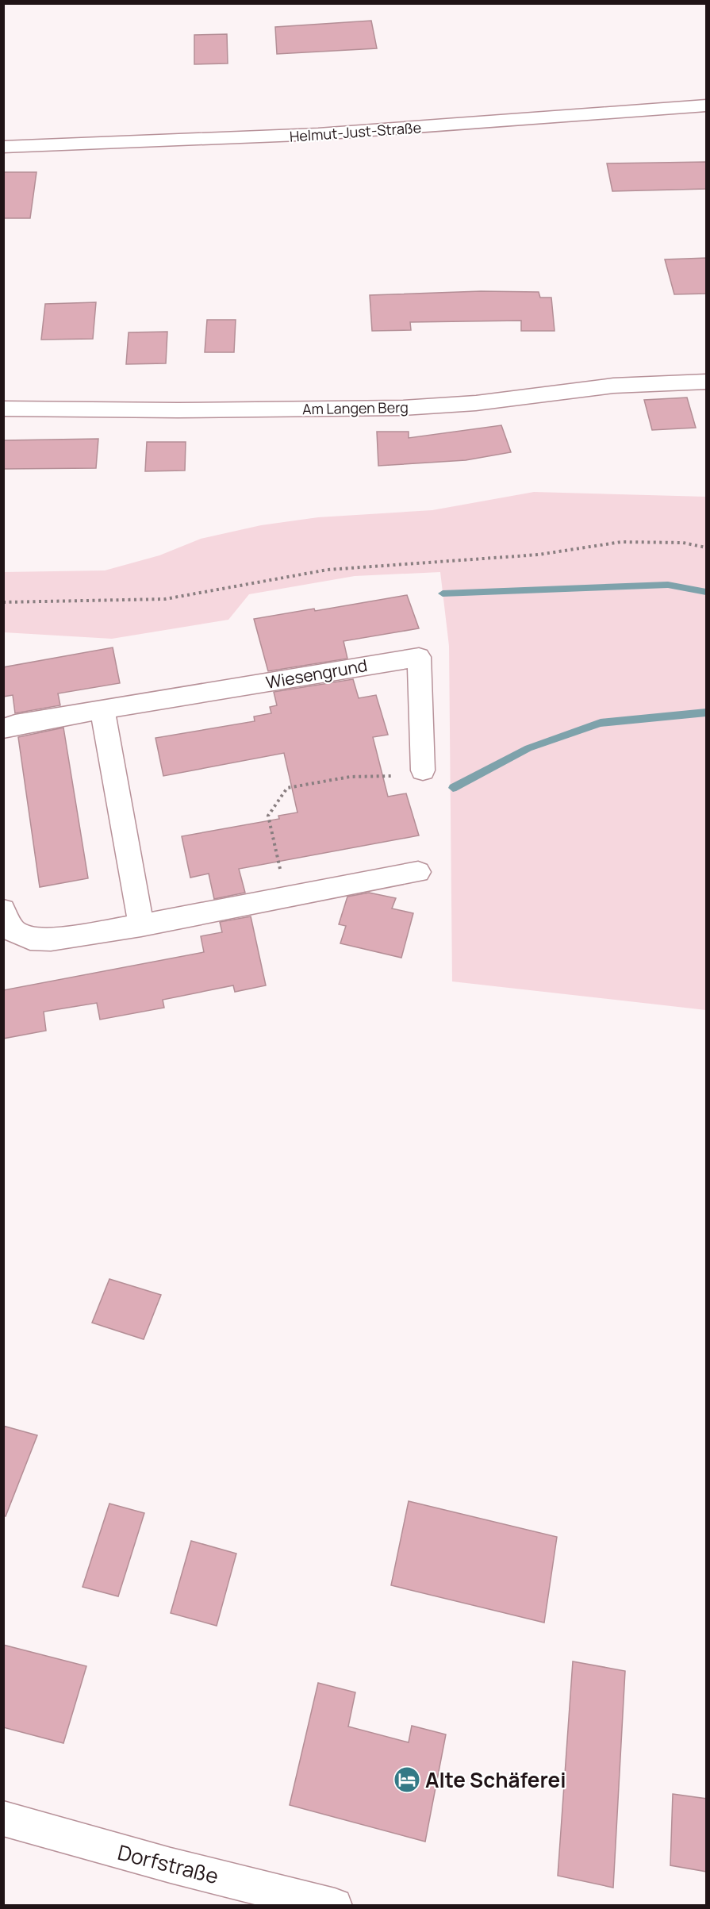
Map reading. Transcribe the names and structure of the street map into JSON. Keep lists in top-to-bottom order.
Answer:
{
  "streets": {
    "street": [
      "Helmut-Just-Straße",
      "Am Langen Berg",
      "Wiesengrund",
      "Dorfstraße"
    ]
  },
  "places": {
    "hotel": ["Alte Schäferei"]
  }
}
